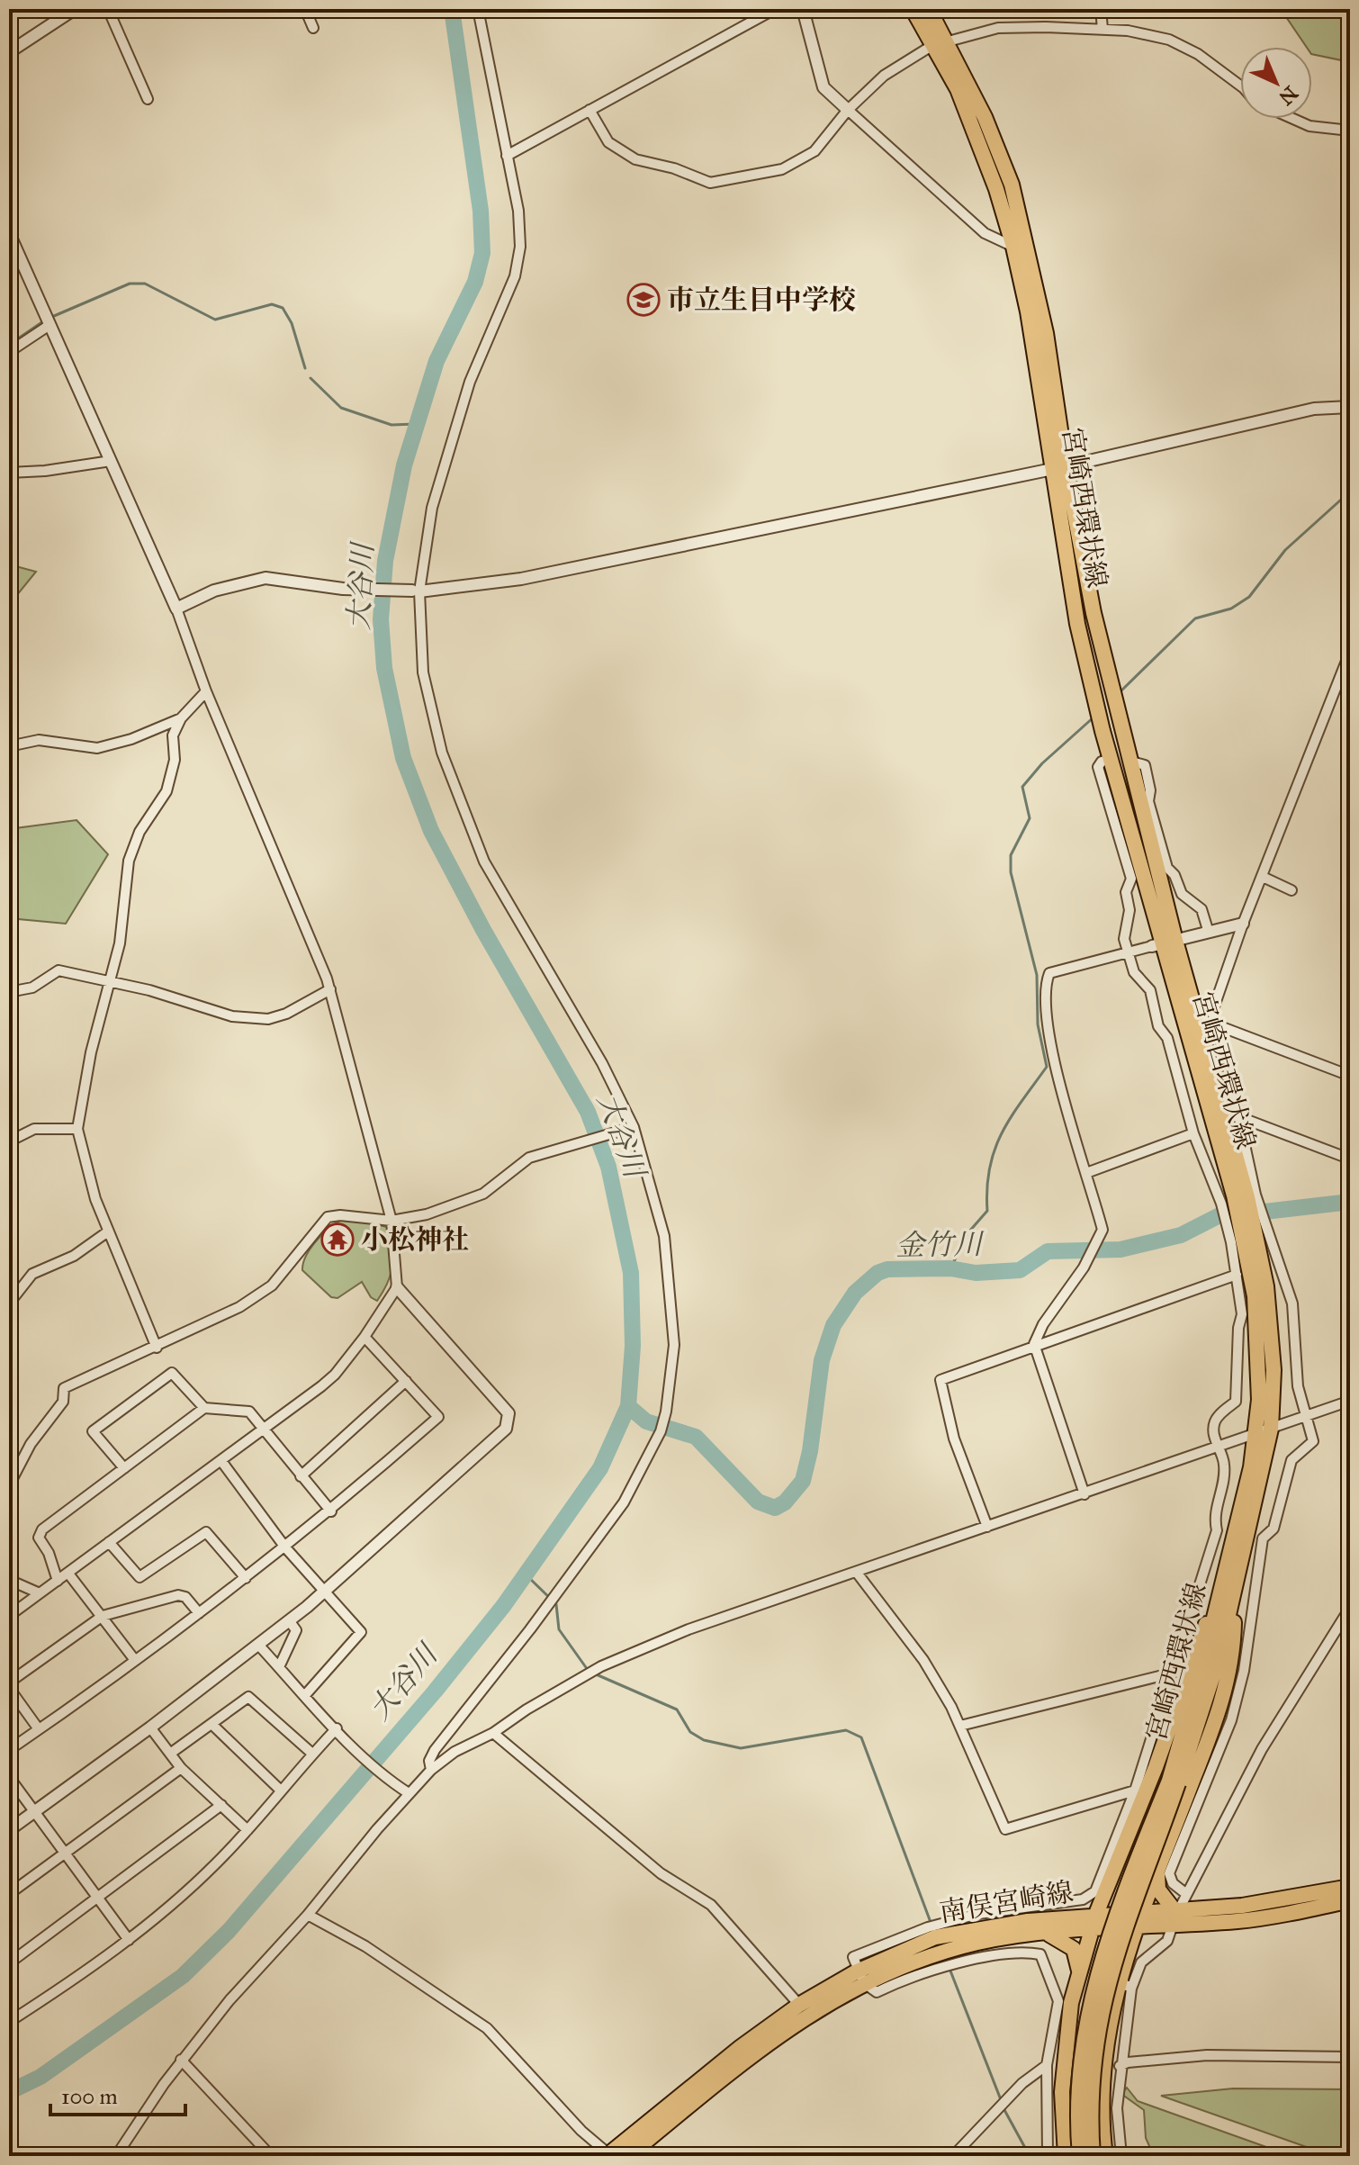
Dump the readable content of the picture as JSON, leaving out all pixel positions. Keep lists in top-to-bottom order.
{
  "streets": {
    "main road": ["宮崎西環状線", "南俣宮崎線"]
  },
  "water": ["大谷川", "金竹川"],
  "places": {
    "school or university": ["市立生目中学校"],
    "temple": ["小松神社"]
  },
  "scale_bar": "100 m",
  "north": "bottom right"
}
